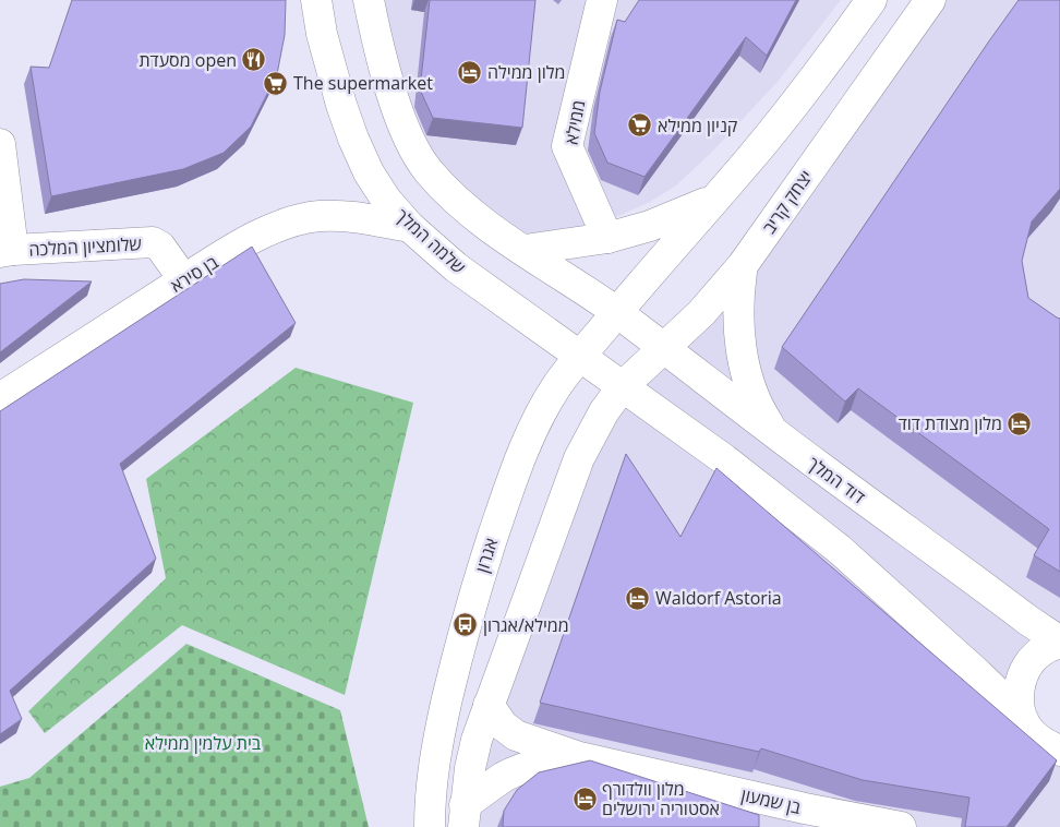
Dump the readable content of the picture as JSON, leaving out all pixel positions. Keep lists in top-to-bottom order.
{
  "streets": {
    "street": [
      "ממילא",
      "יצחק קריב",
      "שלמה המלך",
      "שלומציון המלכה",
      "בן סירא",
      "דוד המלך",
      "אגרון",
      "בן שמעון"
    ]
  },
  "crossings": [
    ["יצחק קריב", "שלמה המלך"],
    ["יצחק קריב", "דוד המלך"],
    ["שלמה המלך", "בן סירא"],
    ["שלמה המלך", "אגרון"],
    ["שלומציון המלכה", "בן סירא"],
    ["דוד המלך", "אגרון"]
  ],
  "parks": ["בית עלמין ממילא"],
  "places": {
    "restaurant": ["מסעדת open"],
    "hotel": [
      "מלון ממילה",
      "מלון מצודת דוד",
      "Waldorf Astoria",
      "מלון וולדורף אסטוריה ירושלים"
    ],
    "supermarket": ["The supermarket", "קניון ממילא"],
    "bus stop": ["ממילא/אגרון"]
  }
}
